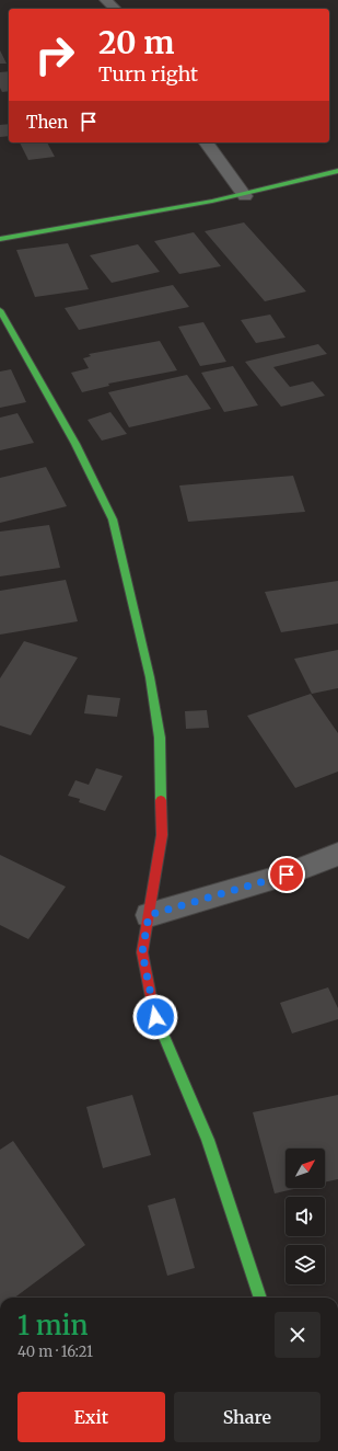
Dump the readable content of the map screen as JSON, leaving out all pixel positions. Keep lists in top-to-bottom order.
{
  "north": "top right",
  "page": {
    "turn": ["20 m", "Turn right"],
    "then": "Then",
    "heading": ["1 min", "40 m · 16:21"],
    "buttons": ["Exit", "Share"]
  }
}
